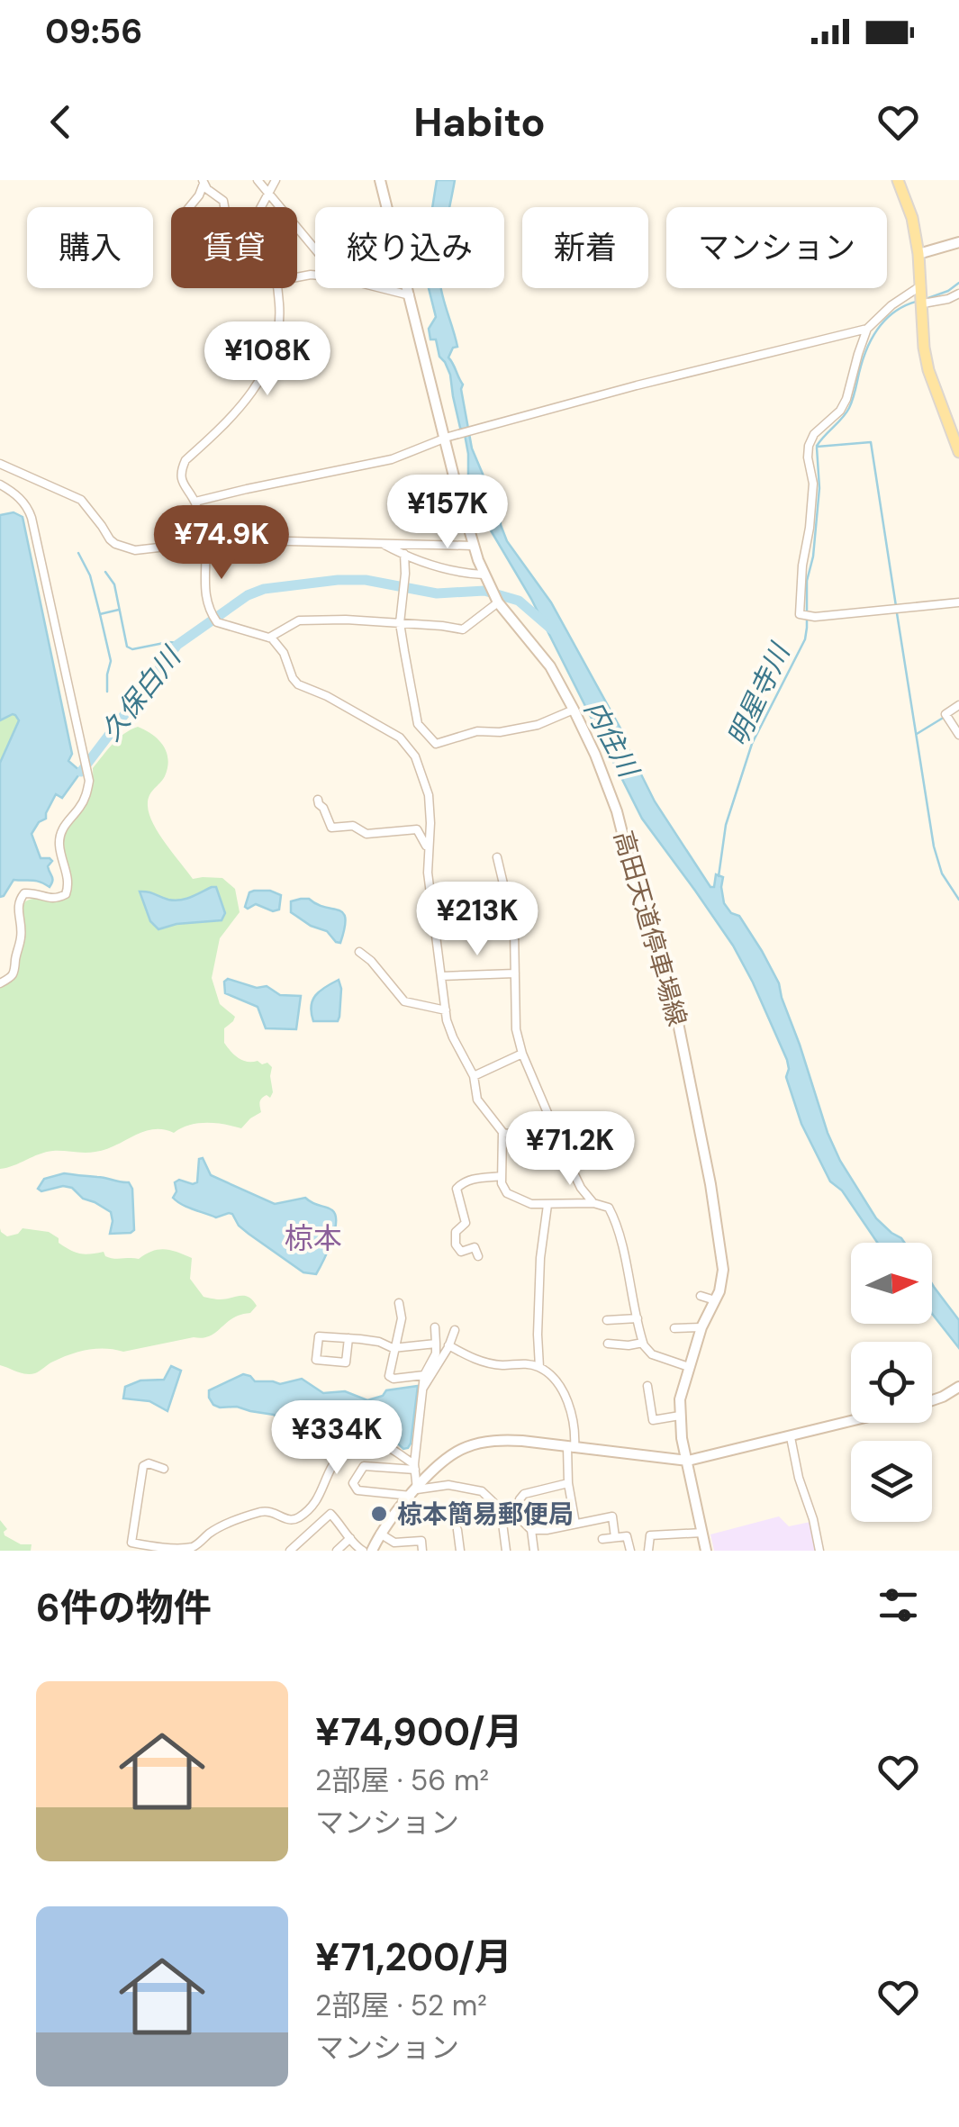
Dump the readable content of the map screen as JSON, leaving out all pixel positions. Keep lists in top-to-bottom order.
{
  "streets": {
    "main road": ["高田天道停車場線"]
  },
  "districts": ["椋本"],
  "water": ["久保白川", "明星寺川", "内住川"],
  "places": ["椋本簡易郵便局"],
  "north": "right",
  "page": {
    "status": "09:56",
    "header": "Habito",
    "chip": [
      "購入",
      "賃貸",
      "絞り込み",
      "新着",
      "マンション"
    ],
    "price": [
      "¥108K",
      "¥157K",
      "¥74.9K",
      "¥213K",
      "¥71.2K",
      "¥334K"
    ],
    "heading": "6件の物件",
    "list": [
      {
        "name": "¥74,900/月",
        "note": "2部屋 · 56 m² · マンション"
      },
      {
        "name": "¥71,200/月",
        "note": "2部屋 · 52 m² · マンション"
      }
    ]
  }
}
